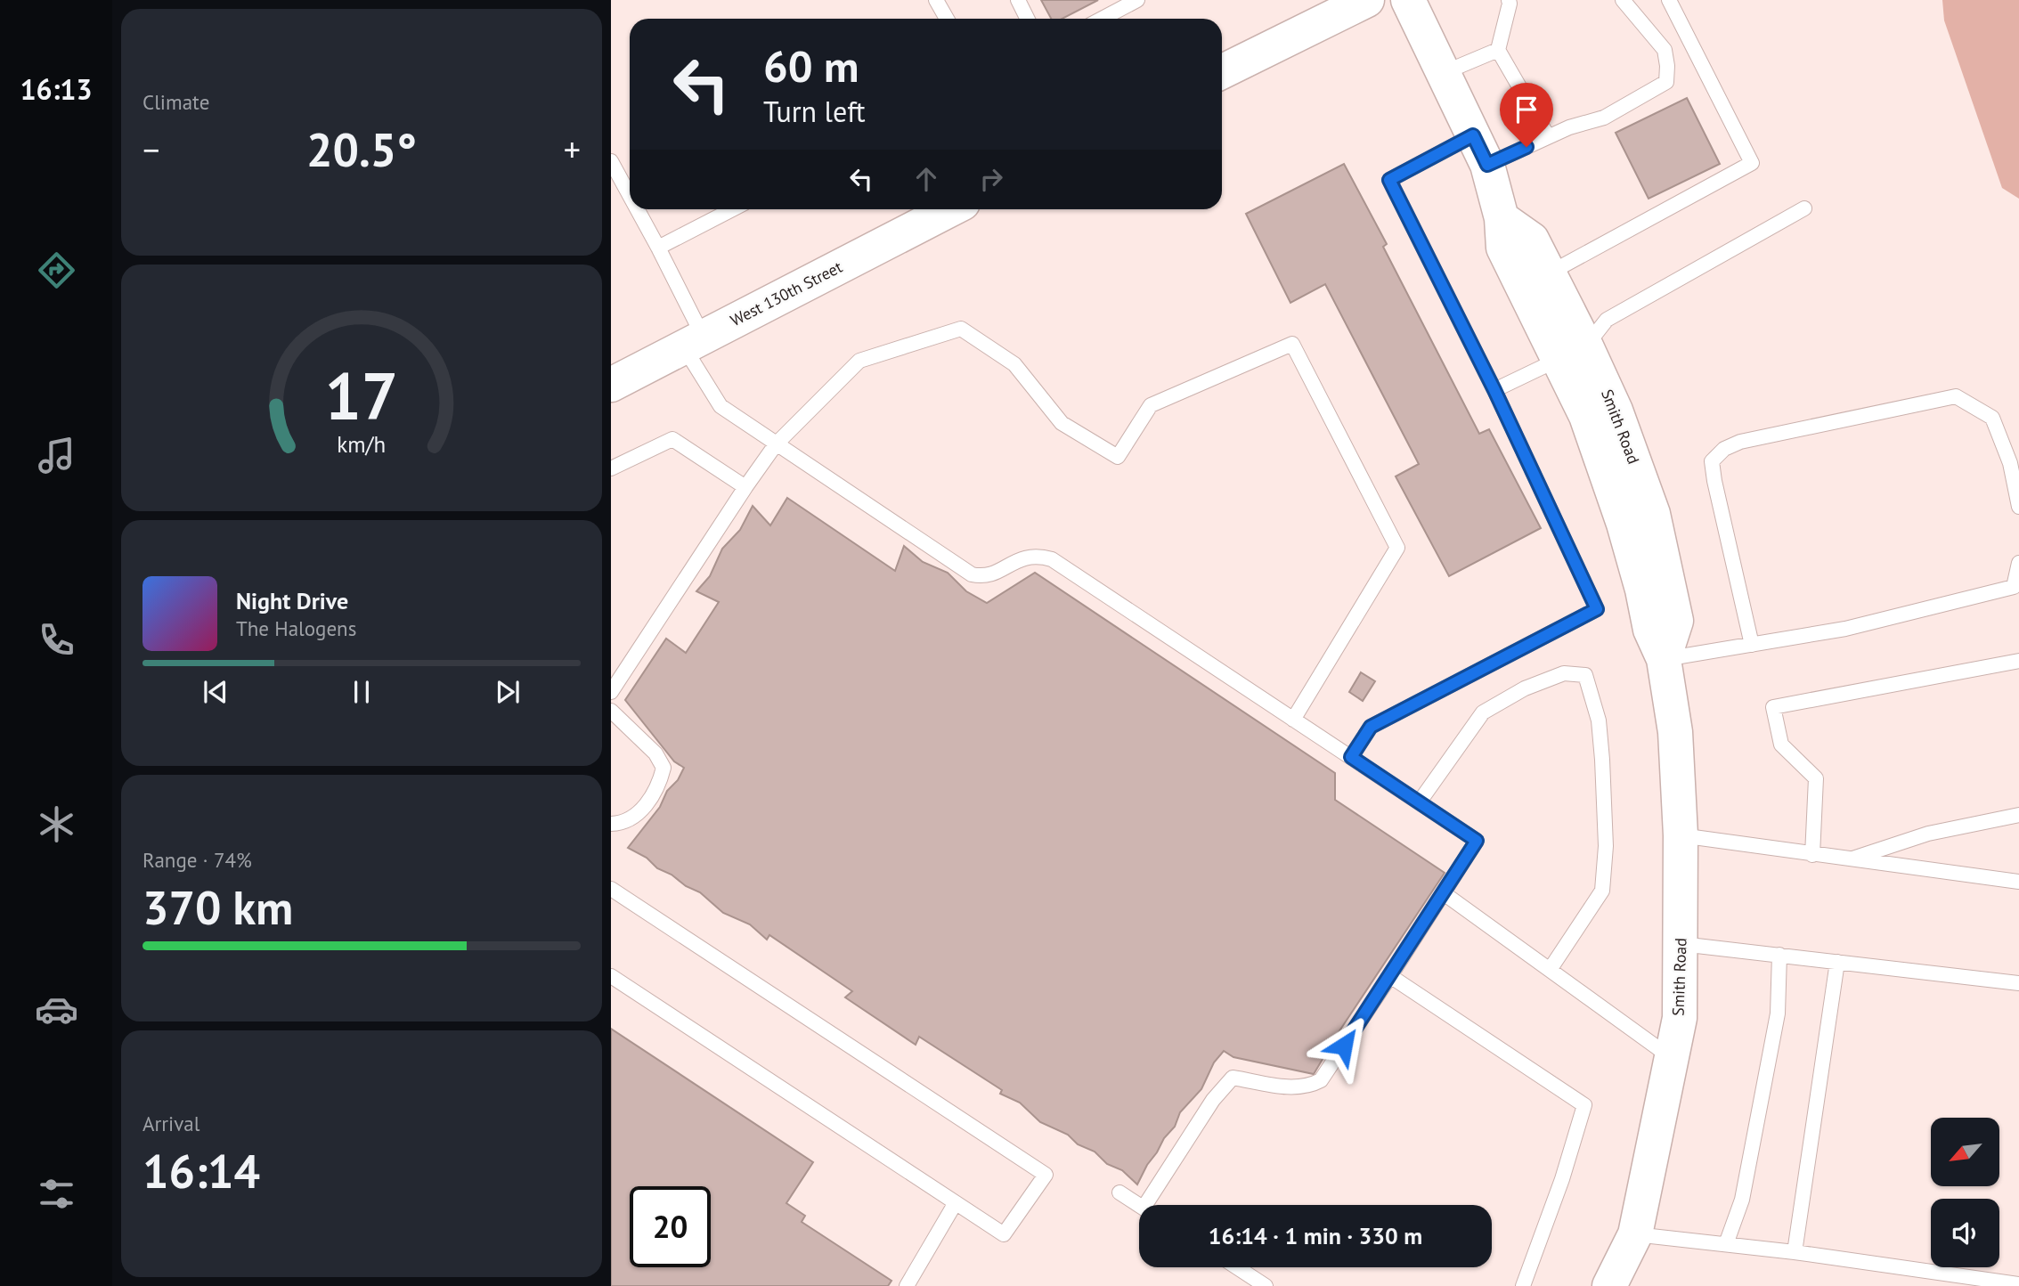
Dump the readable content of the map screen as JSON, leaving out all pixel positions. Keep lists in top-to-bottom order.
{
  "streets": {
    "main road": ["West 130th Street", "Smith Road"]
  },
  "north": "bottom left",
  "page": {
    "tabs": "16:13",
    "tile": [
      "Climate",
      ["Range · 74%", "370 km"],
      ["Arrival", "16:14"]
    ],
    "turn": ["60 m", "Turn left"],
    "heat": ["−", "20.5°", "+"],
    "song": ["Night Drive", "The Halogens"],
    "limit": "20",
    "trip": "16:14 · 1 min · 330 m",
    "gauge": ["17", "km/h"]
  }
}
